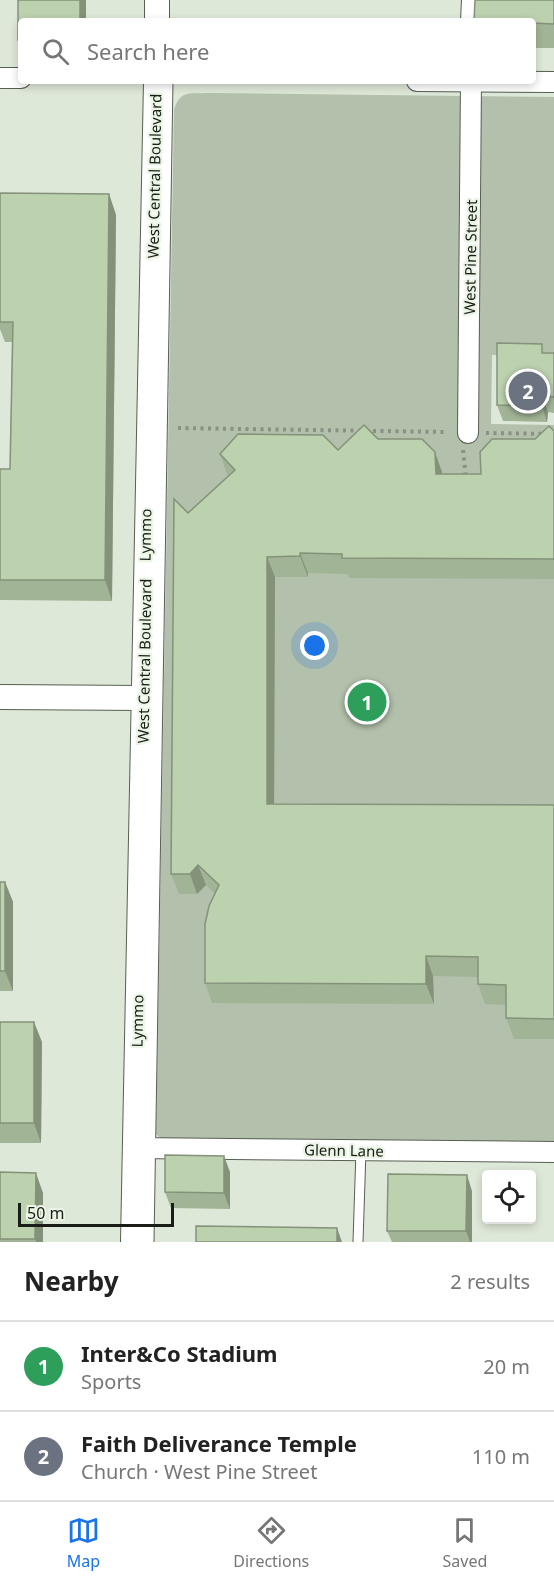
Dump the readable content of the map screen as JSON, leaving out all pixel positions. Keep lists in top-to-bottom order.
{
  "streets": {
    "street": ["West Central Boulevard", "West Pine Street", "Glenn Lane"],
    "lane": ["Lymmo"]
  },
  "crossings": [
    ["West Central Boulevard", "Lymmo"],
    ["West Central Boulevard", "Glenn Lane"],
    ["Lymmo", "Glenn Lane"]
  ],
  "scale_bar": "50 m",
  "page": {
    "search": "Search here",
    "pins": ["2", "1"],
    "scale": "50 m",
    "heading": ["Nearby", "2 results"],
    "list": [
      {
        "mark": "1",
        "name": "Inter&Co Stadium",
        "note": "Sports",
        "value": "20 m"
      },
      {
        "mark": "2",
        "name": "Faith Deliverance Temple",
        "note": "Church · West Pine Street",
        "value": "110 m"
      }
    ],
    "nav": ["Map", "Directions", "Saved"]
  }
}
